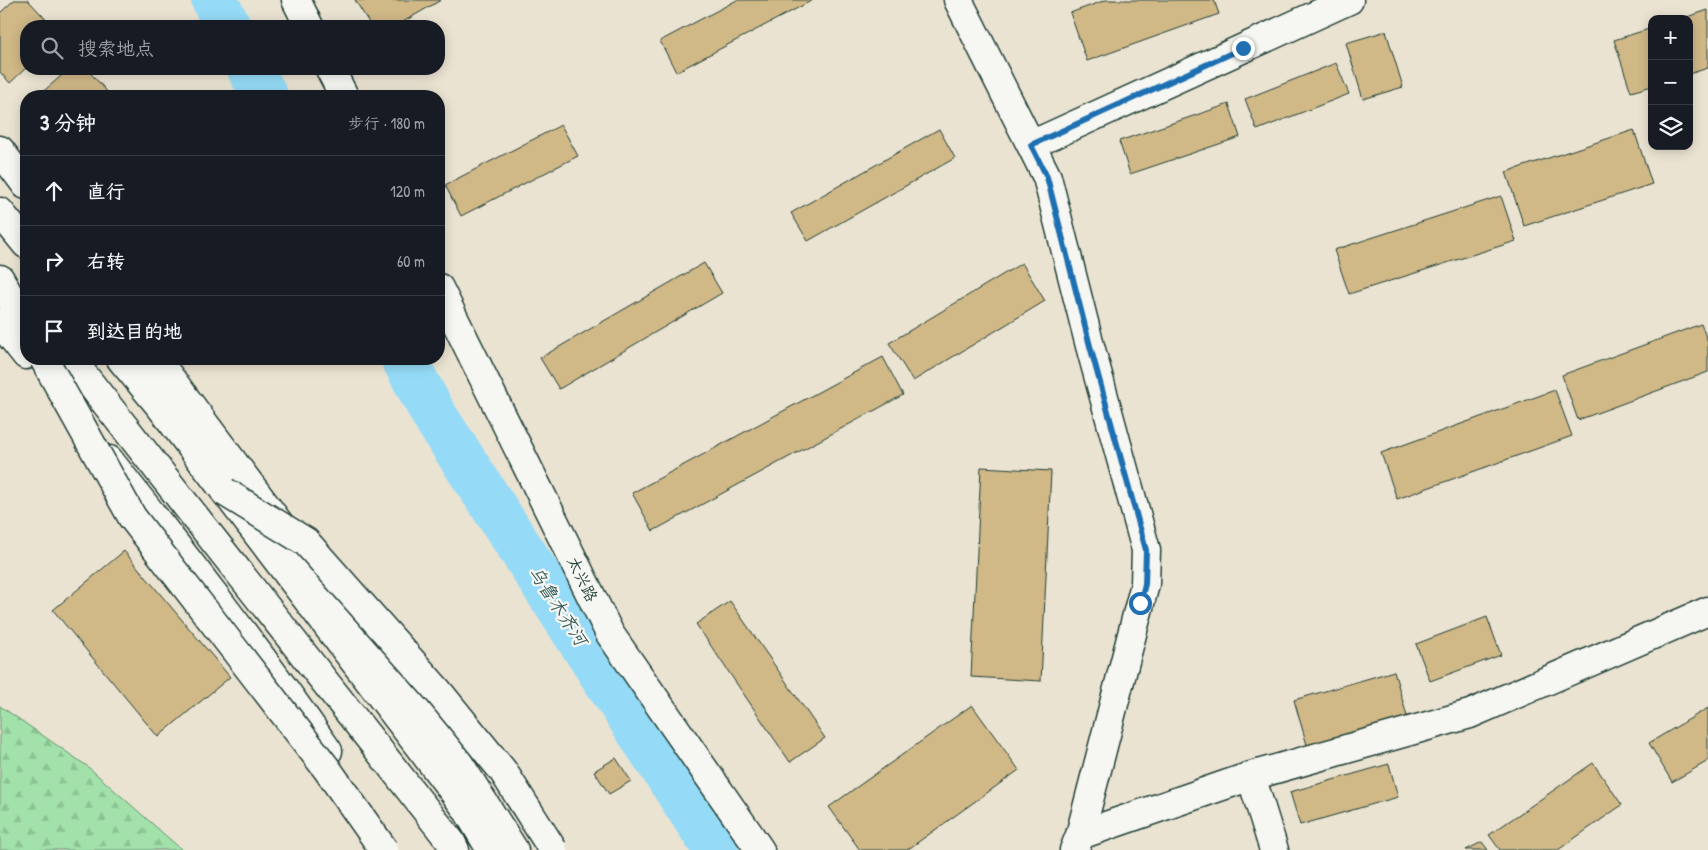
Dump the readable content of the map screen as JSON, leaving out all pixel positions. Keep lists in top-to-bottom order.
{
  "streets": {
    "main road": ["太兴路"]
  },
  "water": ["乌鲁木齐河"],
  "page": {
    "map_buttons": ["+", "−"],
    "search": "搜索地点",
    "heading": ["3 分钟", "步行 · 180 m"],
    "list": [
      ["直行", "120 m"],
      ["右转", "60 m"],
      "到达目的地"
    ]
  }
}
